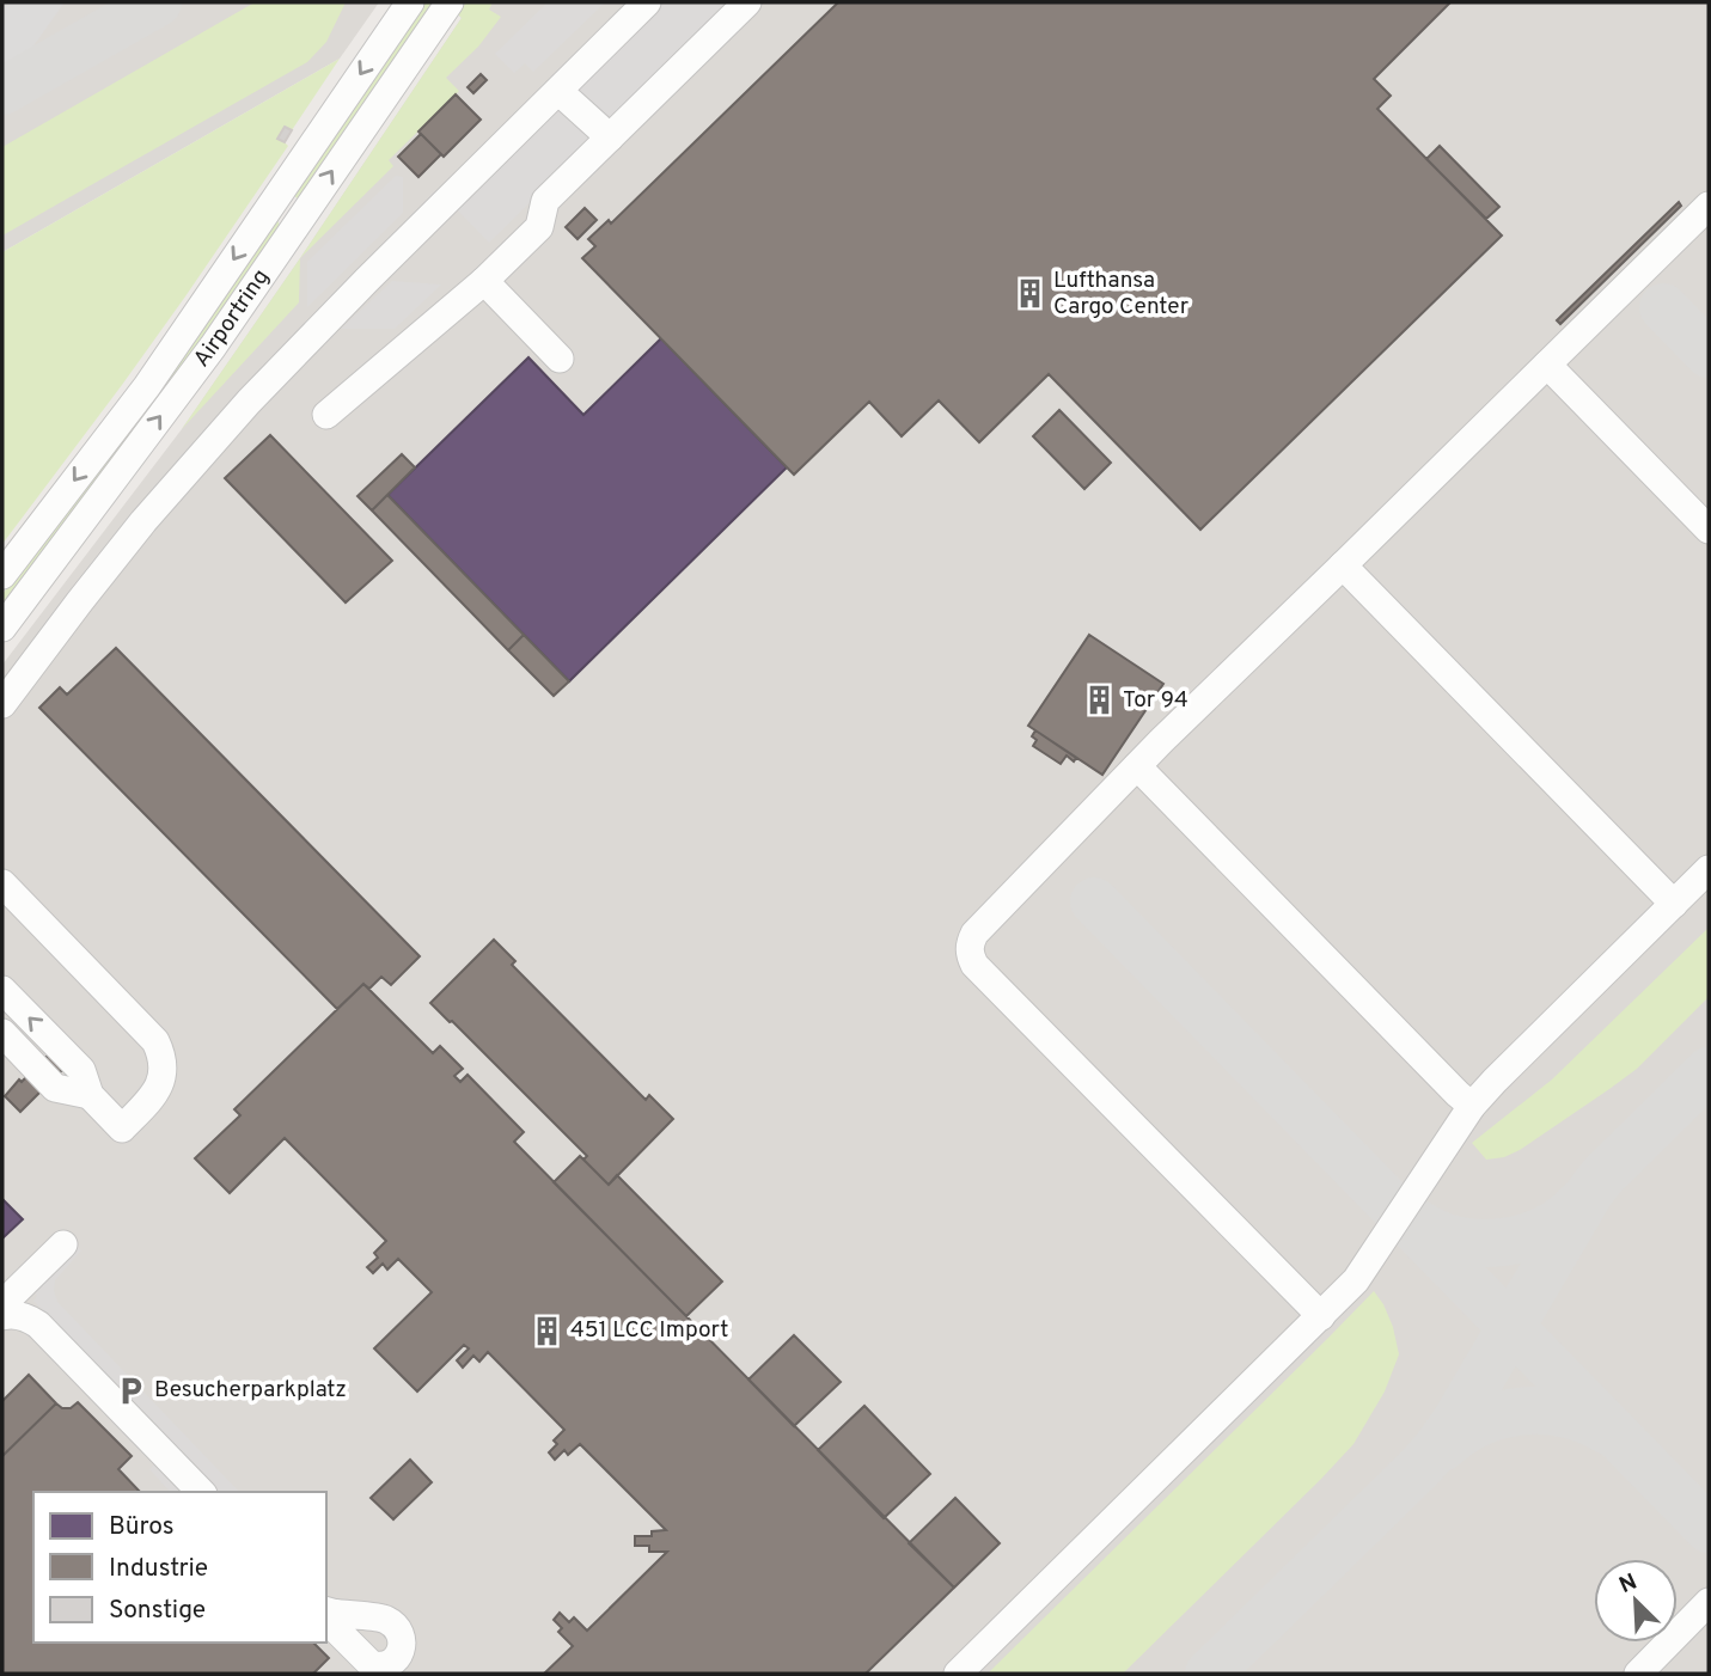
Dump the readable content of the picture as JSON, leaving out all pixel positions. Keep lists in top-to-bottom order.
{
  "streets": {
    "street": ["Airportring"]
  },
  "places": {
    "building": ["Lufthansa Cargo Center", "Tor 94", "451 LCC Import"],
    "parking": ["Besucherparkplatz"]
  },
  "legend": ["Büros", "Industrie", "Sonstige"],
  "north": "top left"
}
